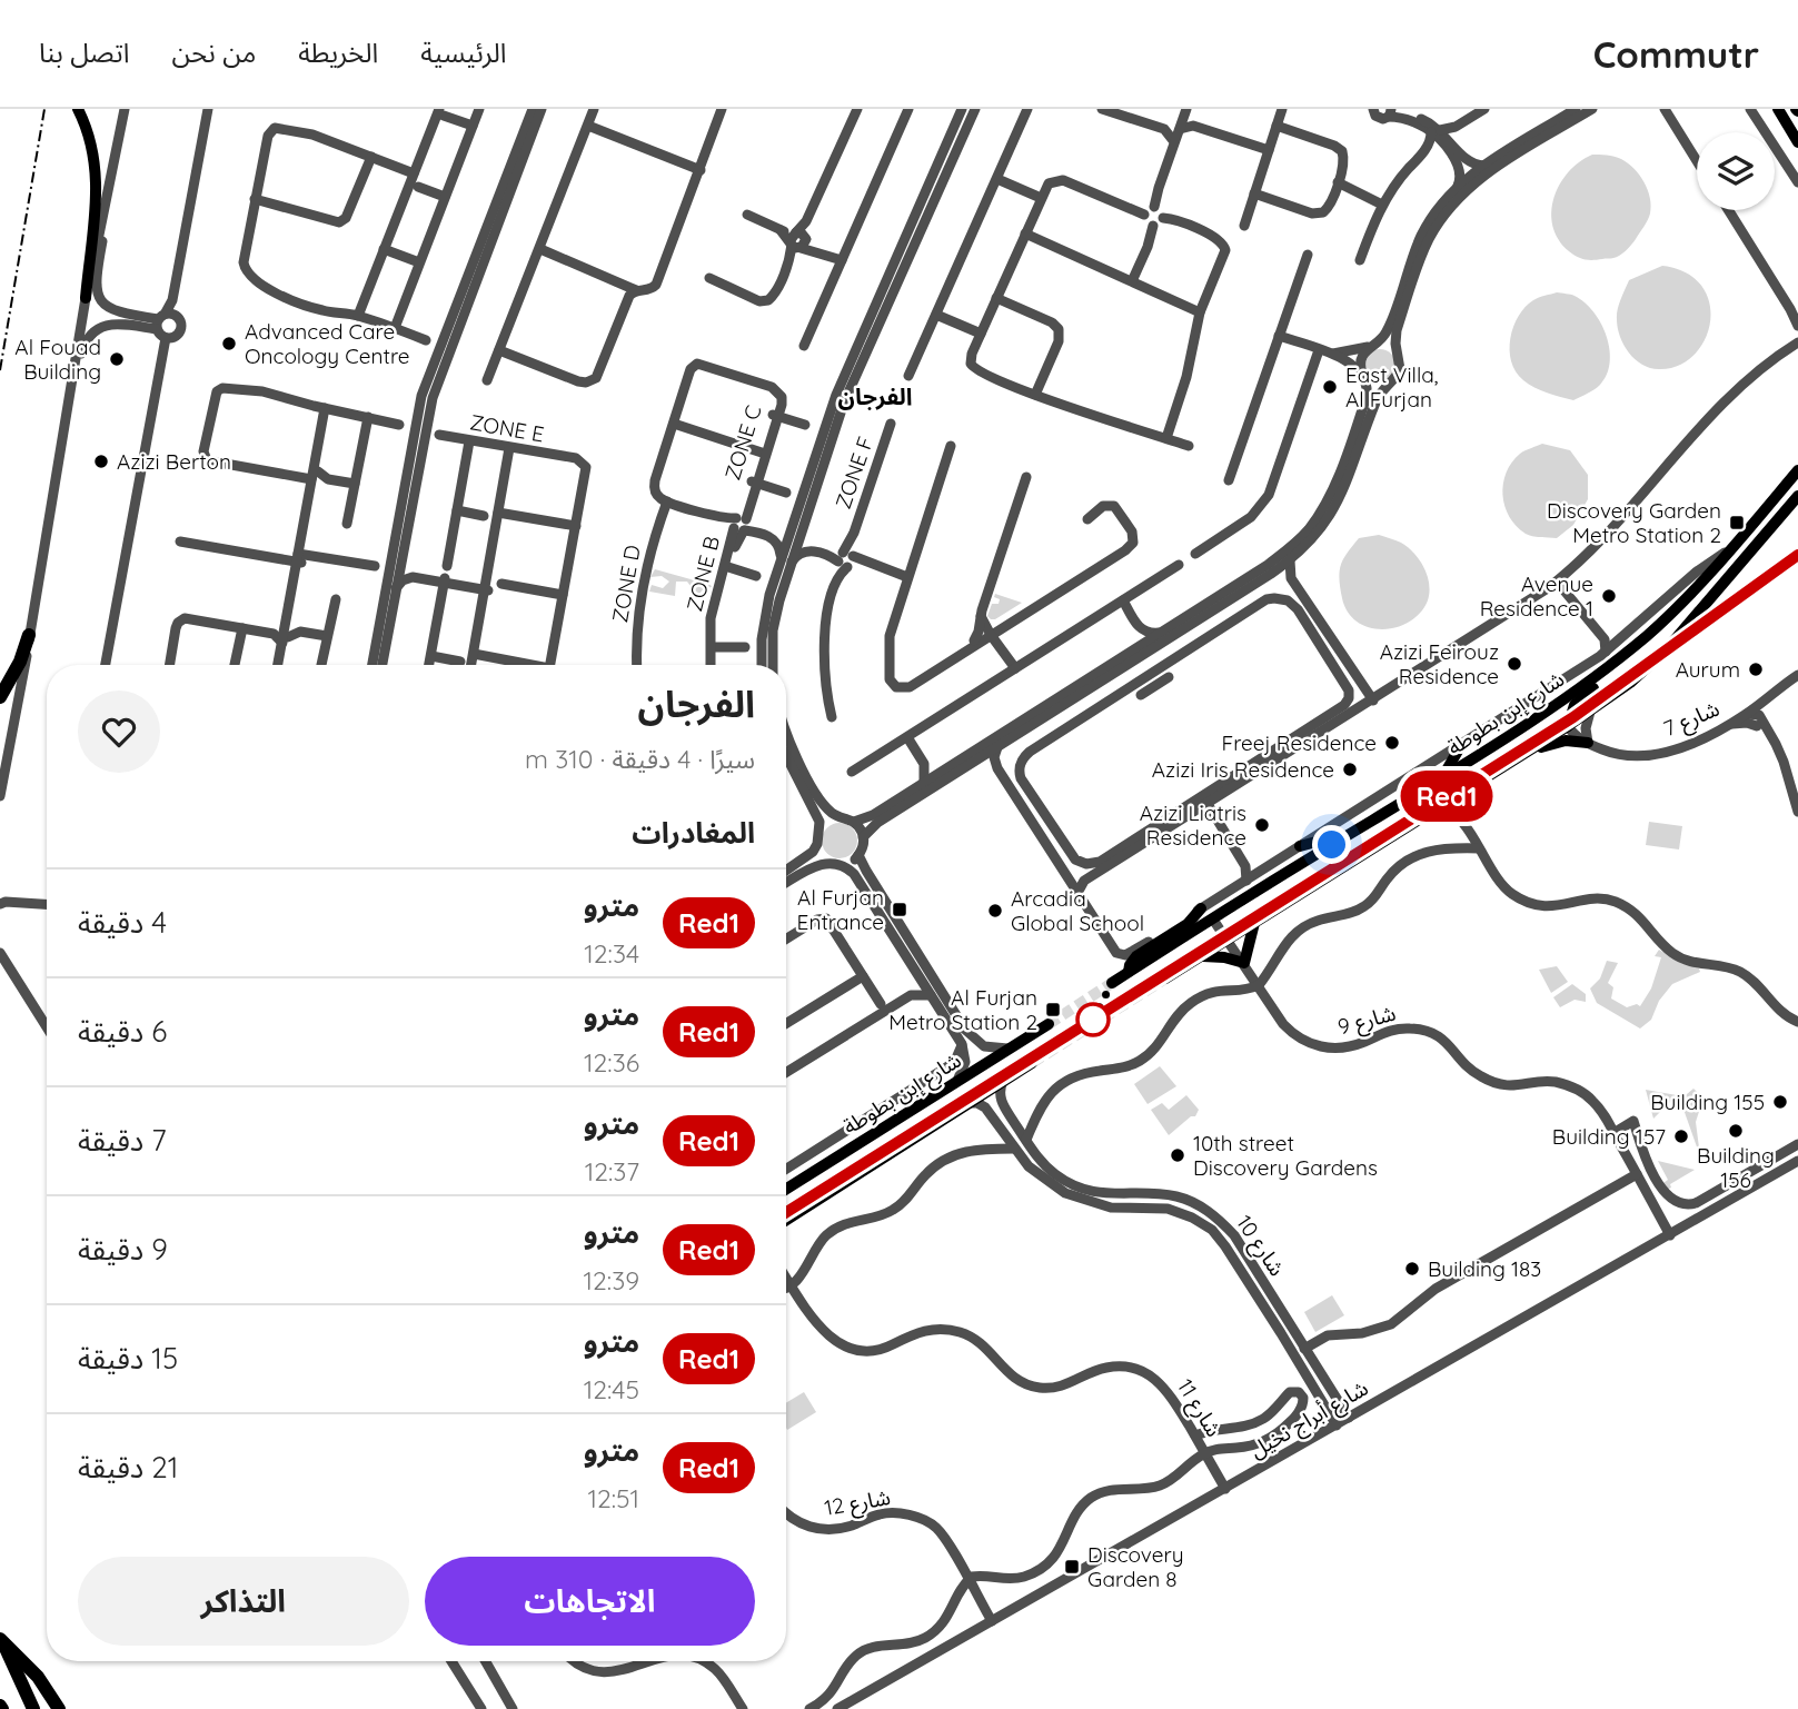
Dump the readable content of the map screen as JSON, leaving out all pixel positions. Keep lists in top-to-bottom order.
{
  "streets": {
    "main road": ["شارع إبن بطوطة"],
    "street": [
      "ZONE E",
      "ZONE C",
      "ZONE F",
      "ZONE B",
      "ZONE D",
      "شارع 7",
      "شارع 9",
      "شارع 10",
      "شارع 11",
      "شارع أبراج نخيل",
      "شارع 12"
    ]
  },
  "crossings": [
    ["ZONE C", "ZONE B"],
    ["شارع إبن بطوطة", "شارع 7"],
    ["شارع إبن بطوطة", "شارع 9"],
    ["شارع إبن بطوطة", "شارع 10"],
    ["شارع 9", "شارع أبراج نخيل"],
    ["شارع 10", "شارع أبراج نخيل"],
    ["شارع 11", "شارع أبراج نخيل"],
    ["شارع أبراج نخيل", "شارع 12"]
  ],
  "districts": ["الفرجان"],
  "places": {
    "other": [
      "Advanced Care Oncology Centre",
      "Al Fouad Building",
      "East Villa, Al Furjan",
      "Azizi Berton",
      "Avenue Residence 1",
      "Azizi Feirouz Residence",
      "Aurum",
      "Freej Residence",
      "Azizi Iris Residence",
      "Azizi Liatris Residence",
      "Arcadia Global School",
      "Building 155",
      "Building 156",
      "Building 157",
      "10th street Discovery Gardens",
      "Building 183"
    ],
    "transit": [
      "Discovery Garden Metro Station 2",
      "Al Furjan Entrance",
      "Al Furjan Metro Station 2",
      "Discovery Garden 8"
    ]
  },
  "lines": ["metro line Red1"],
  "page": {
    "header": "Commutr",
    "nav": [
      "الرئيسية",
      "الخريطة",
      "من نحن",
      "اتصل بنا"
    ],
    "on_map": "Red1",
    "heading": [
      ["الفرجان", "سيرًا · 4 دقيقة · 310 m"],
      "المغادرات"
    ],
    "list": [
      {
        "mark": "Red1",
        "name": "مترو",
        "note": "12:34",
        "value": "4 دقيقة"
      },
      {
        "mark": "Red1",
        "name": "مترو",
        "note": "12:36",
        "value": "6 دقيقة"
      },
      {
        "mark": "Red1",
        "name": "مترو",
        "note": "12:37",
        "value": "7 دقيقة"
      },
      {
        "mark": "Red1",
        "name": "مترو",
        "note": "12:39",
        "value": "9 دقيقة"
      },
      {
        "mark": "Red1",
        "name": "مترو",
        "note": "12:45",
        "value": "15 دقيقة"
      },
      {
        "mark": "Red1",
        "name": "مترو",
        "note": "12:51",
        "value": "21 دقيقة"
      }
    ],
    "buttons": ["الاتجاهات", "التذاكر"]
  }
}
